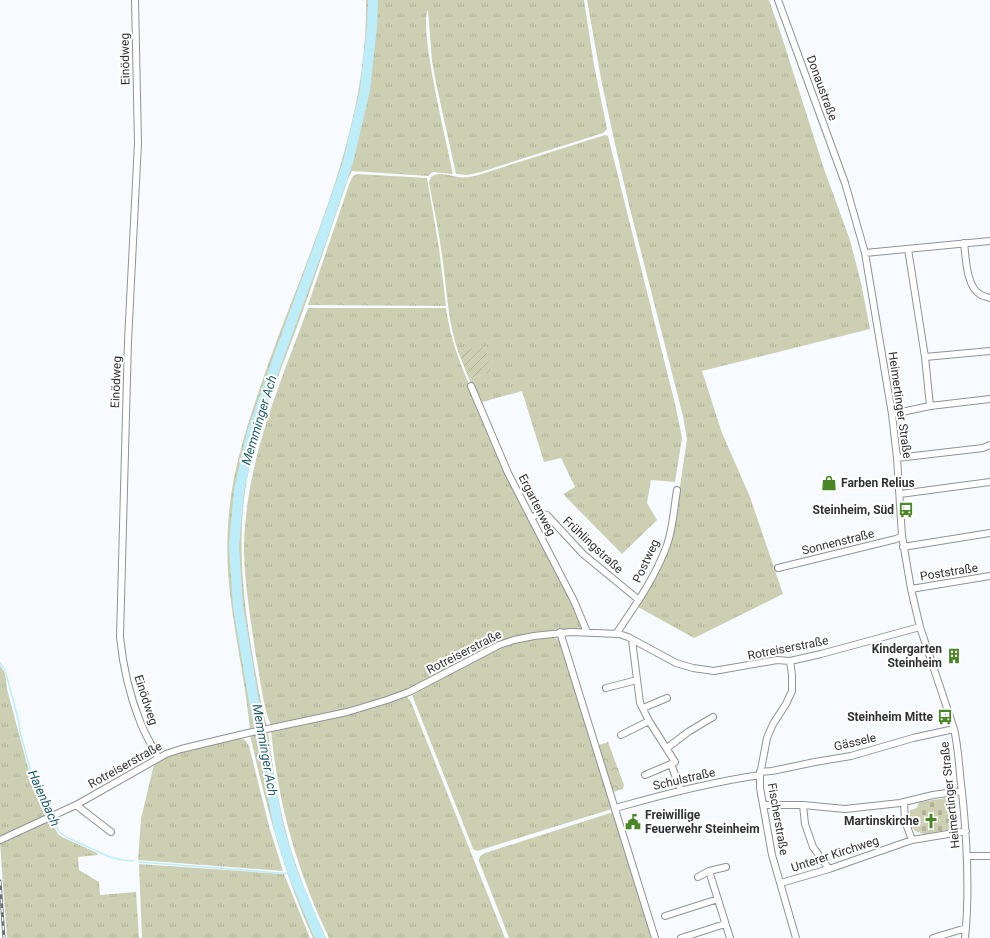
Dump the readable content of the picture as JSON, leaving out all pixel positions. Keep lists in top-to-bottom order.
{
  "streets": {
    "street": [
      "Einödweg",
      "Donaustraße",
      "Heimertinger Straße",
      "Ergartenweg",
      "Sonnenstraße",
      "Frühlingstraße",
      "Postweg",
      "Poststraße",
      "Rotreiserstraße",
      "Gässele",
      "Schulstraße",
      "Fischerstraße",
      "Unterer Kirchweg"
    ]
  },
  "crossings": [
    ["Einödweg", "Rotreiserstraße"],
    ["Donaustraße", "Heimertinger Straße"],
    ["Heimertinger Straße", "Sonnenstraße"],
    ["Heimertinger Straße", "Poststraße"],
    ["Heimertinger Straße", "Rotreiserstraße"],
    ["Heimertinger Straße", "Gässele"],
    ["Heimertinger Straße", "Unterer Kirchweg"],
    ["Ergartenweg", "Frühlingstraße"],
    ["Ergartenweg", "Rotreiserstraße"],
    ["Frühlingstraße", "Postweg"],
    ["Postweg", "Rotreiserstraße"],
    ["Rotreiserstraße", "Fischerstraße"],
    ["Gässele", "Schulstraße"],
    ["Gässele", "Fischerstraße"],
    ["Schulstraße", "Fischerstraße"],
    ["Fischerstraße", "Unterer Kirchweg"]
  ],
  "water": ["Memminger Ach", "Haienbach"],
  "places": {
    "shop": ["Farben Relius"],
    "bus stop": ["Steinheim, Süd", "Steinheim Mitte"],
    "building": ["Kindergarten Steinheim"],
    "church": ["Martinskirche"],
    "public building": ["Freiwillige Feuerwehr Steinheim"]
  }
}
